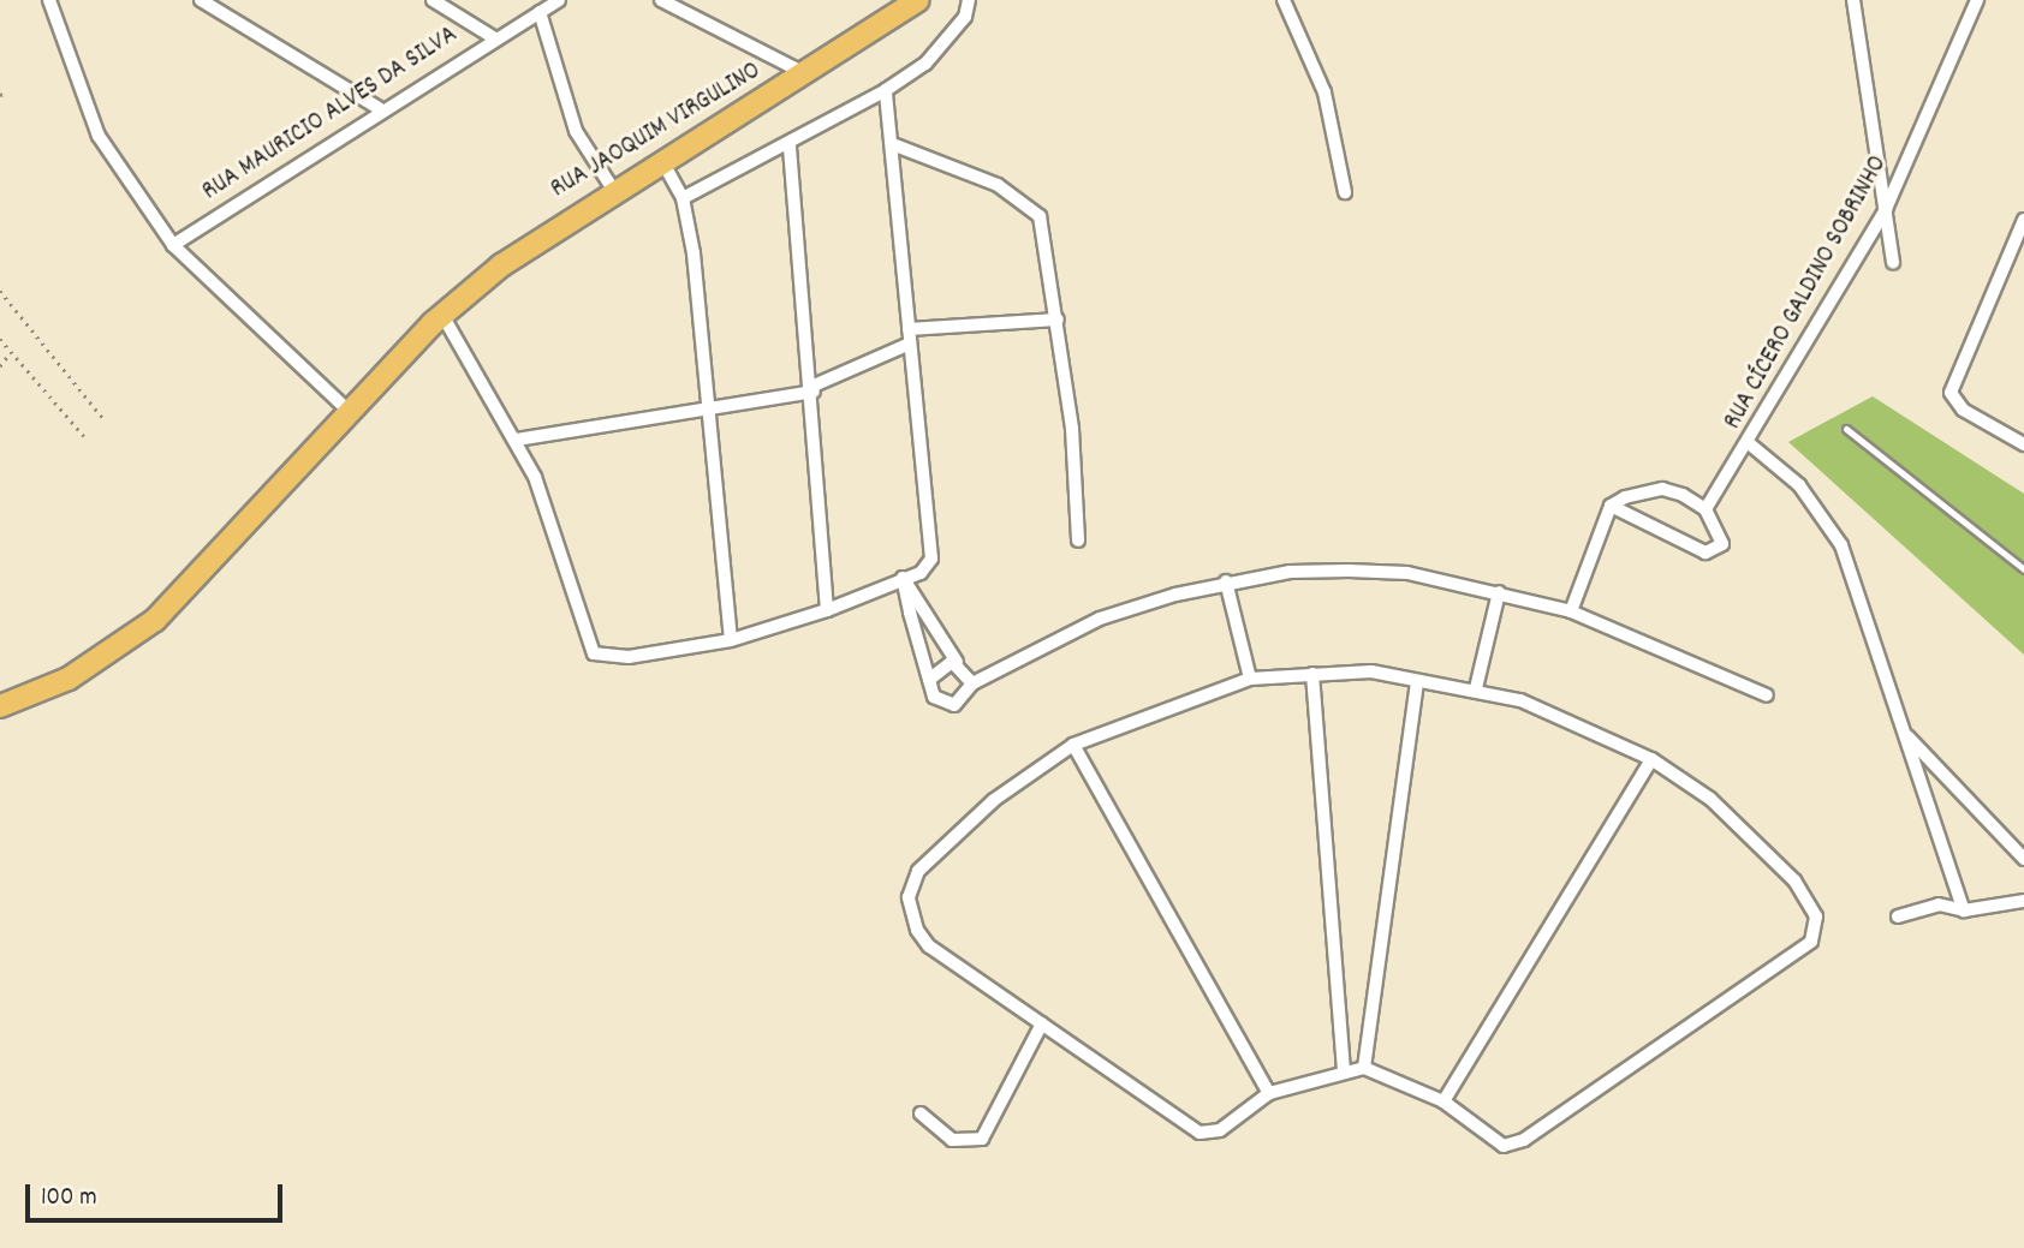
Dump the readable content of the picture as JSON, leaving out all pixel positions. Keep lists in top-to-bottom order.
{
  "streets": {
    "main road": ["RUA JAOQUIM VIRGULINO"],
    "street": ["RUA MAURICIO ALVES DA SILVA", "RUA CÍCERO GALDINO SOBRINHO"]
  },
  "scale_bar": "100 m"
}
